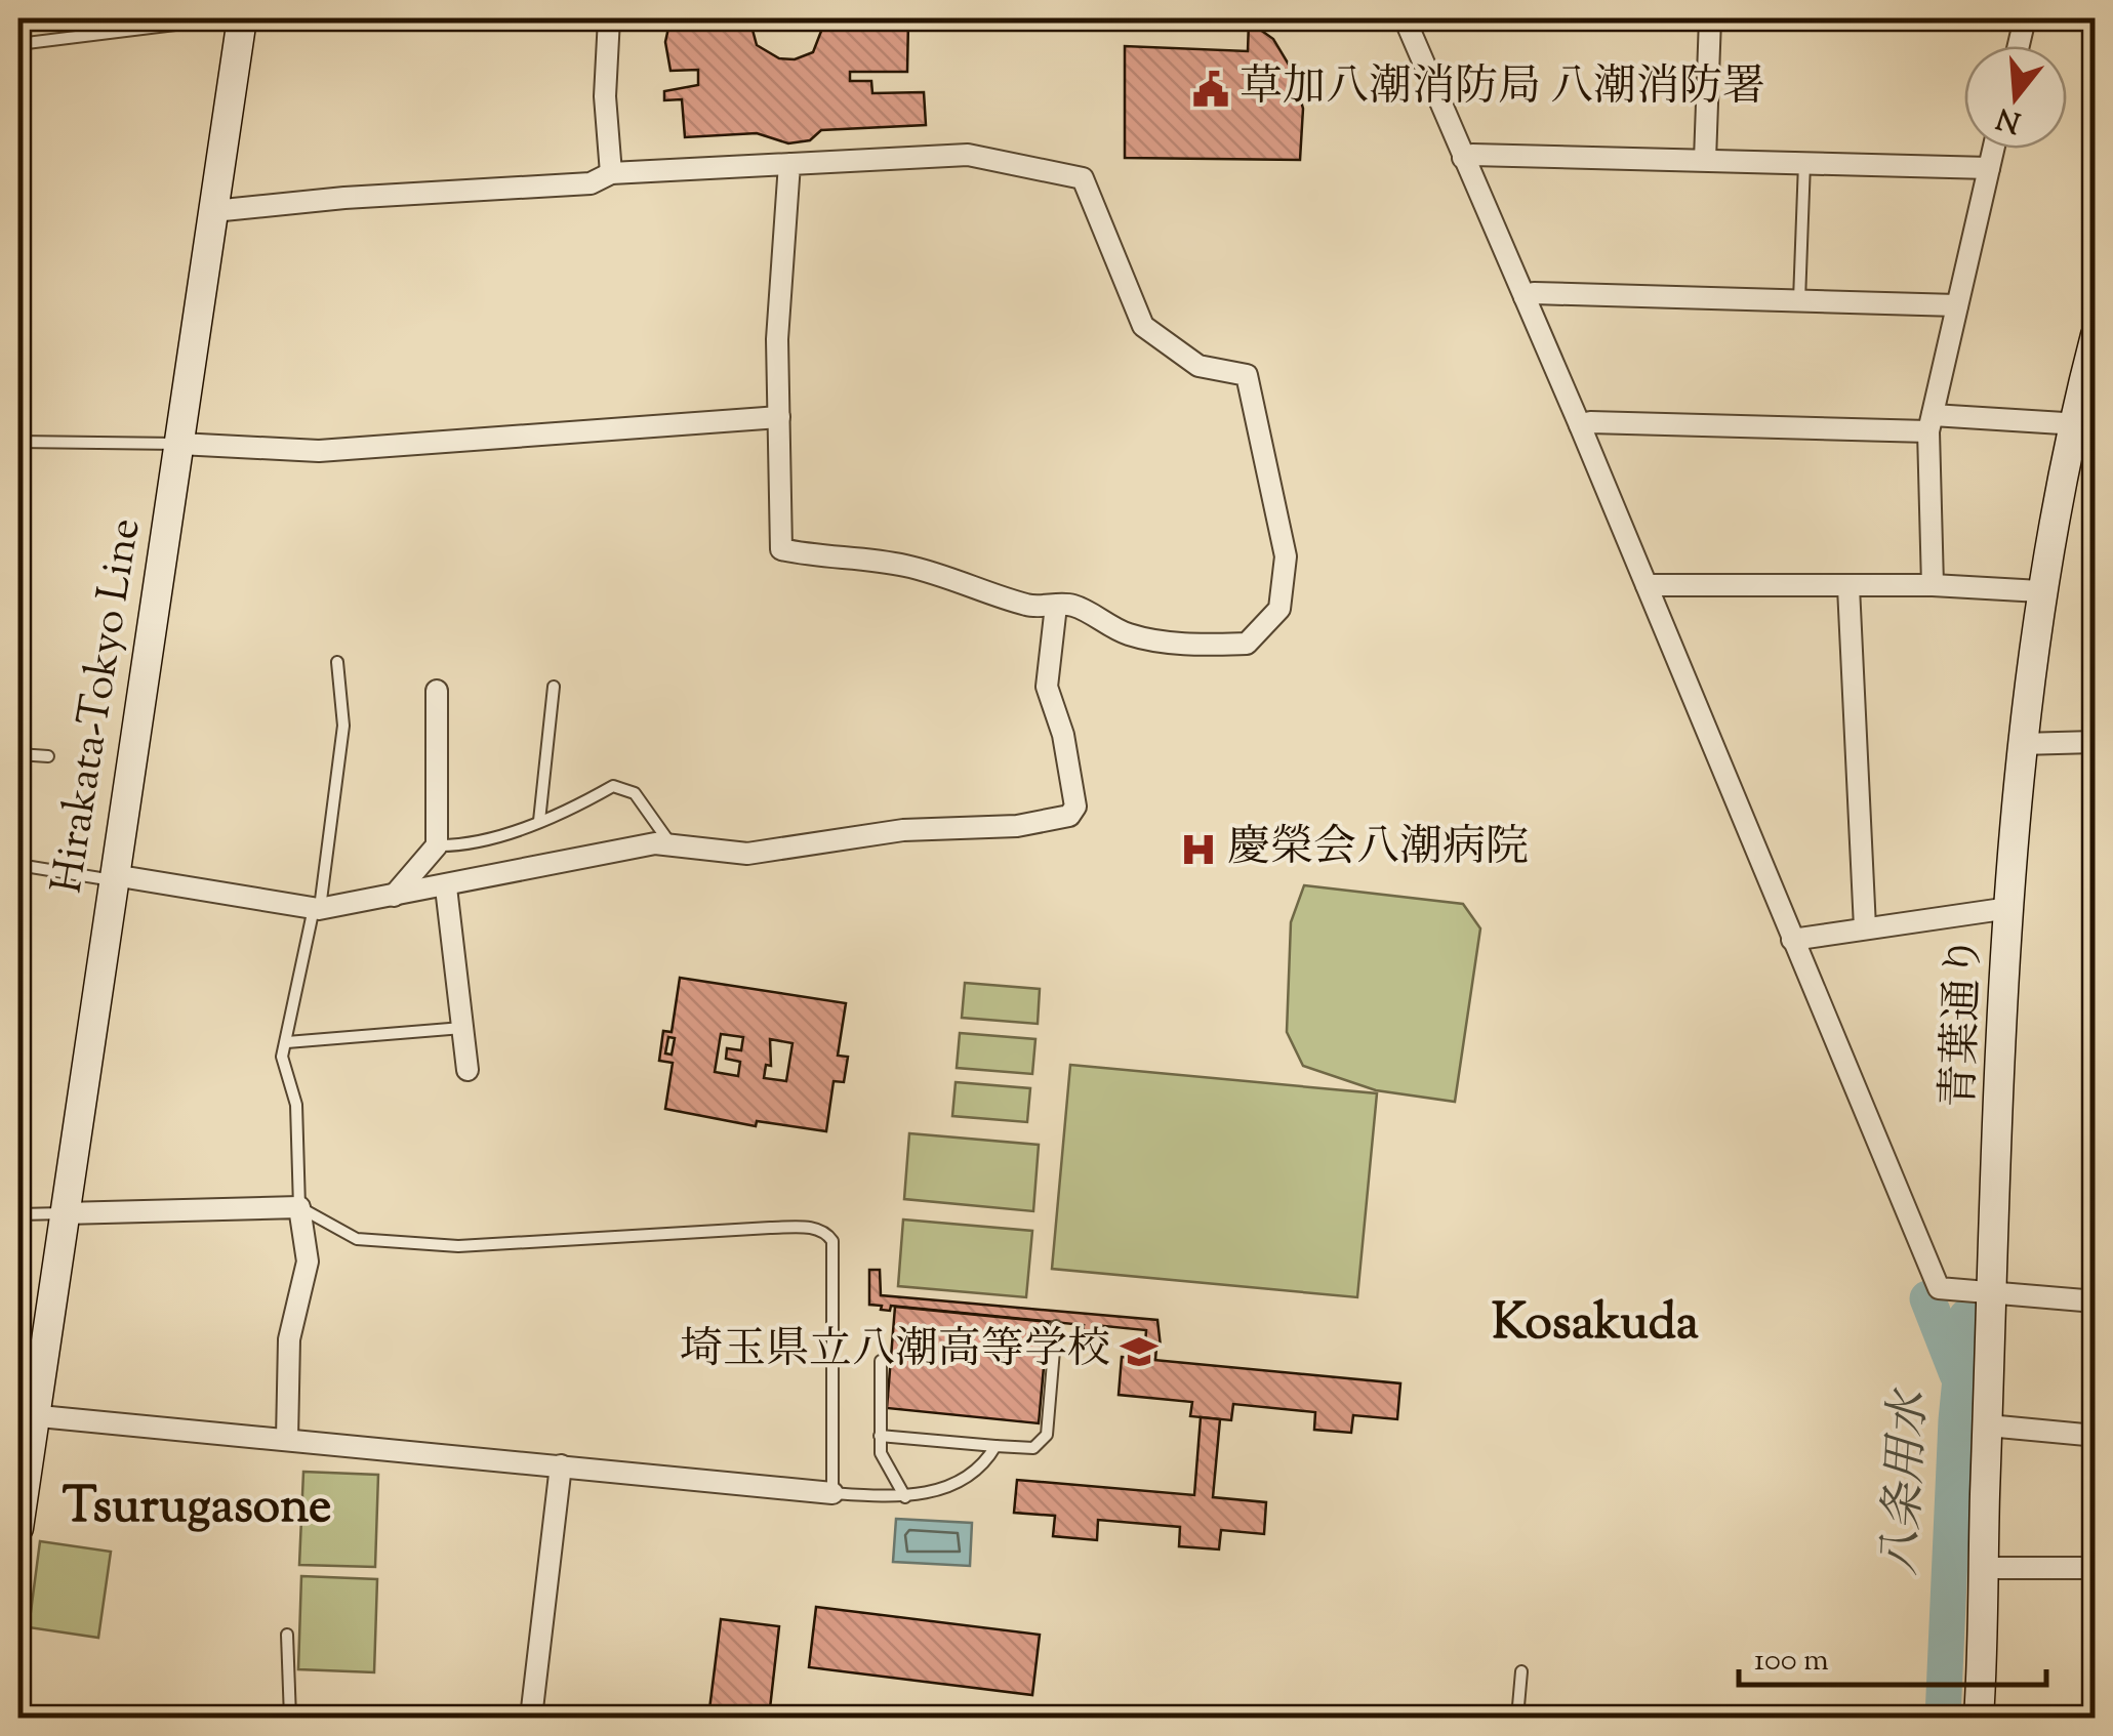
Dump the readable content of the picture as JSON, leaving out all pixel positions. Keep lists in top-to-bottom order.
{
  "streets": {
    "main road": ["Hirakata-Tokyo Line", "青葉通り"]
  },
  "districts": ["Kosakuda", "Tsurugasone"],
  "water": ["八条用水"],
  "places": {
    "public building": ["草加八潮消防局 八潮消防署"],
    "hospital": ["慶榮会八潮病院"],
    "school or university": ["埼玉県立八潮高等学校"]
  },
  "scale_bar": "100 m",
  "north": "bottom"
}
